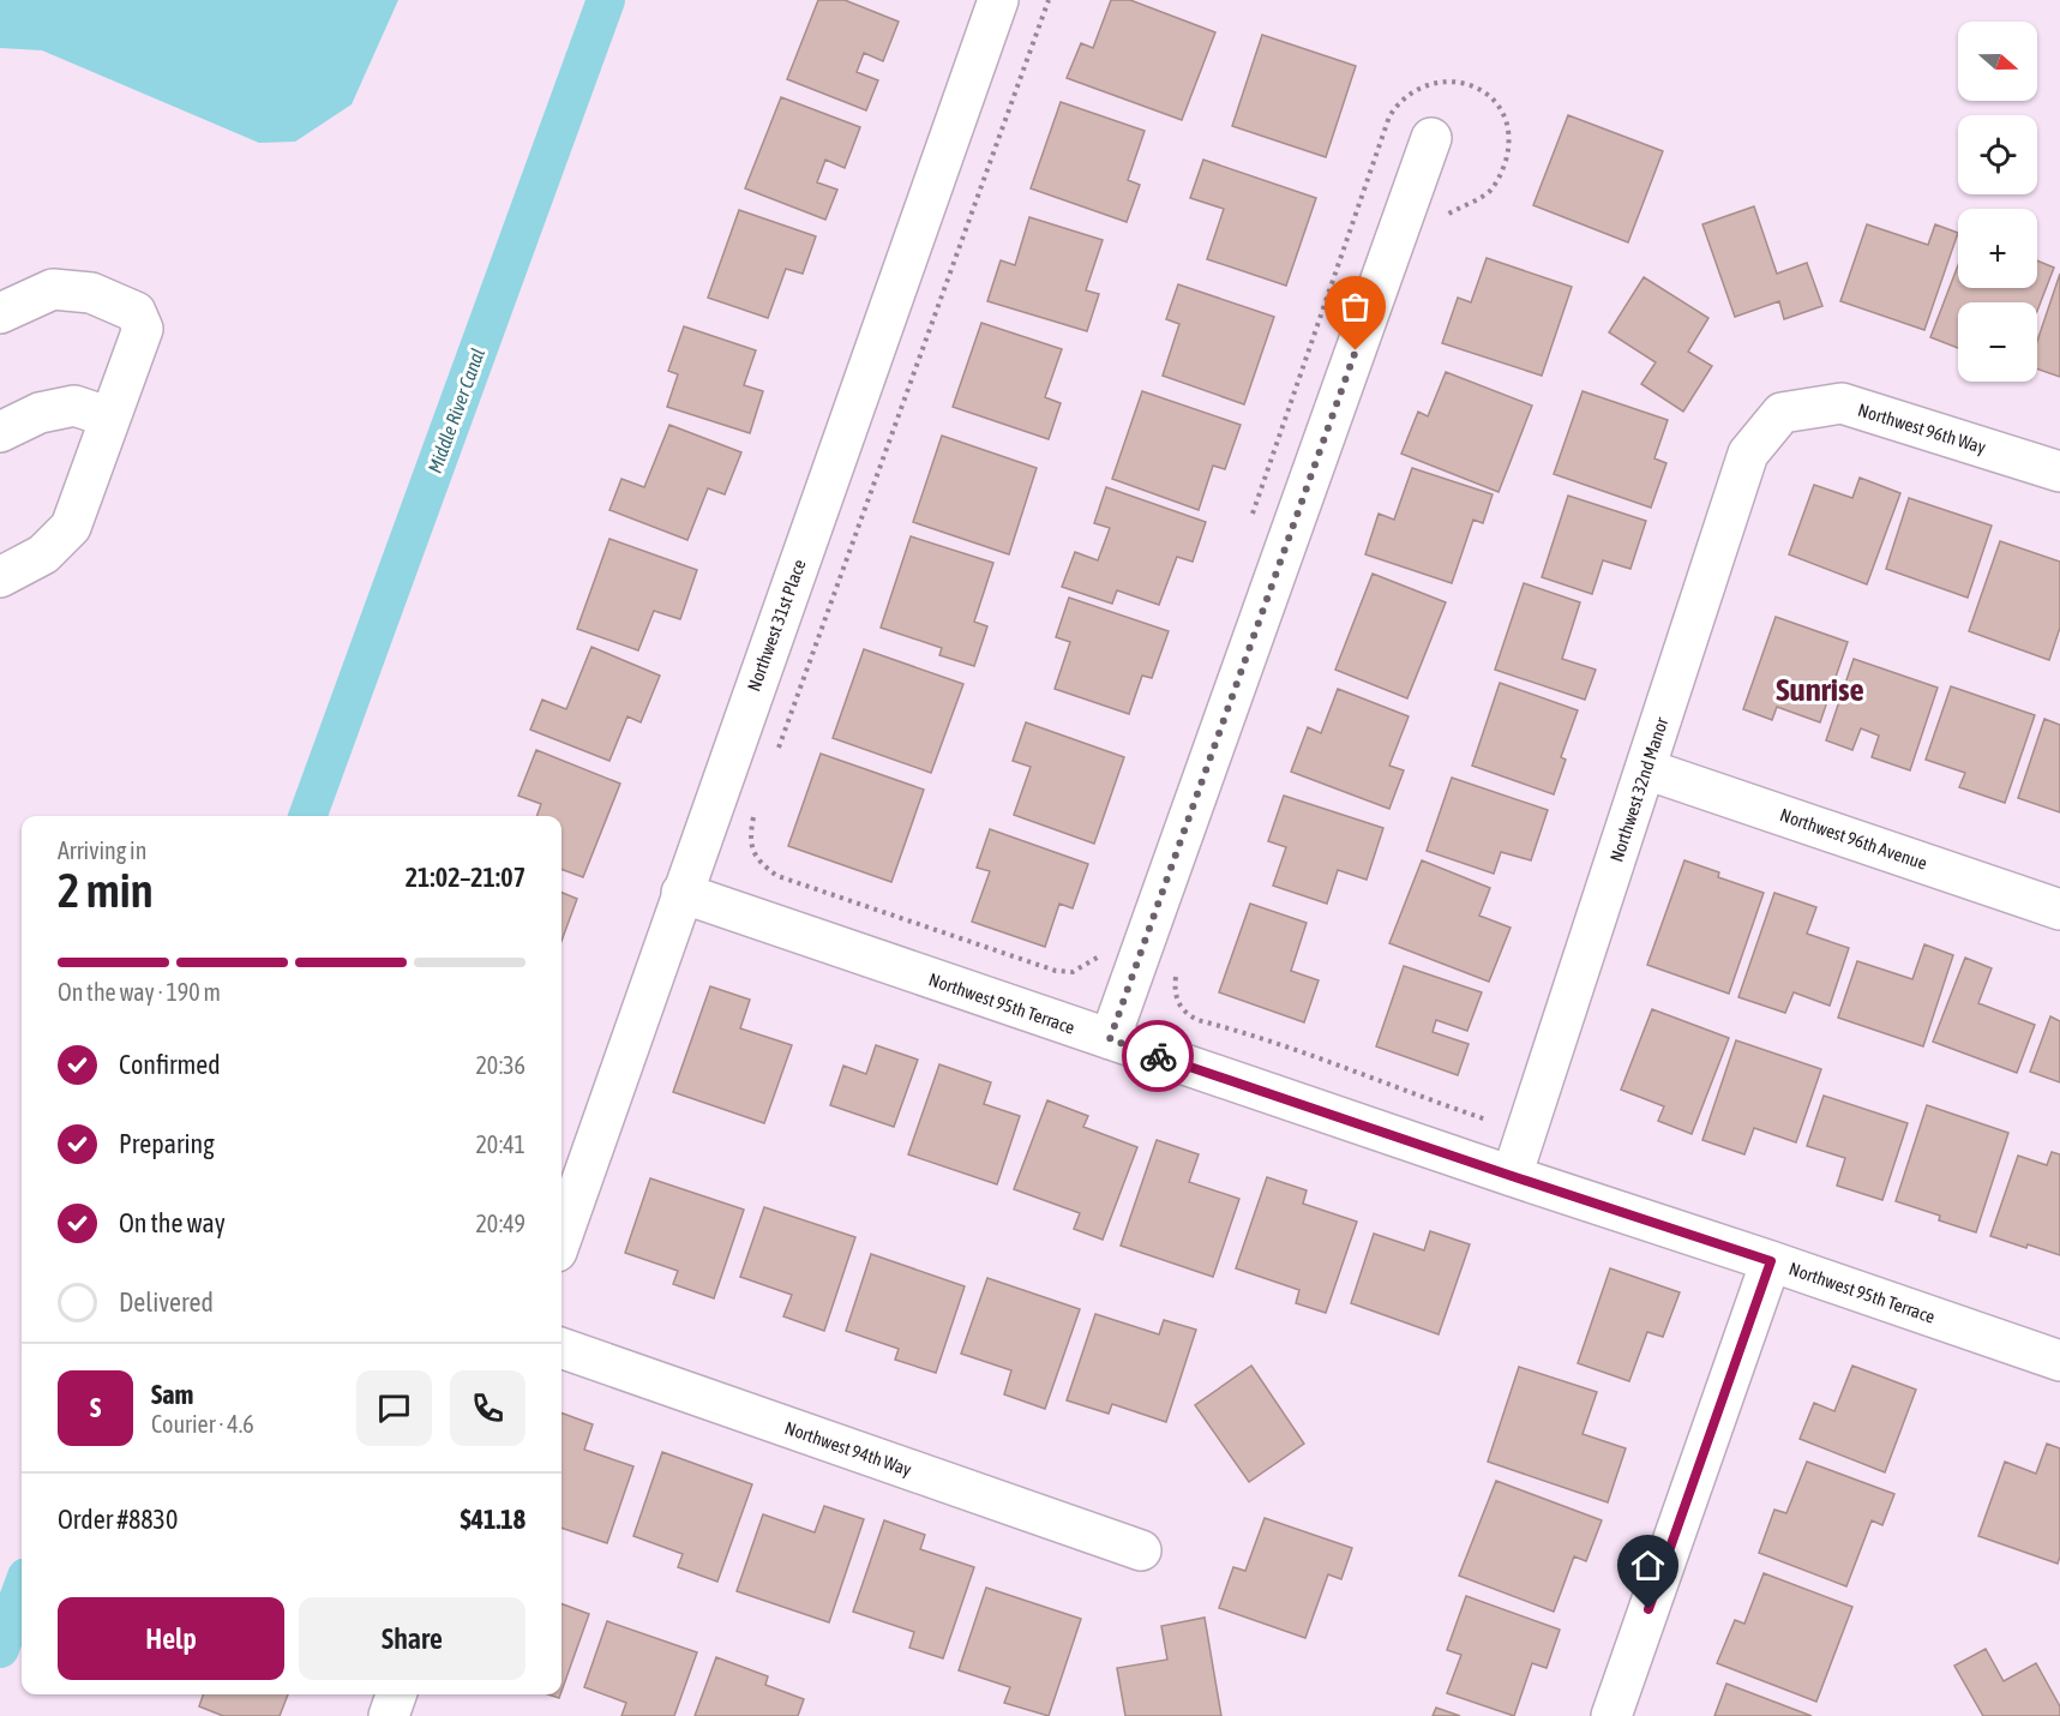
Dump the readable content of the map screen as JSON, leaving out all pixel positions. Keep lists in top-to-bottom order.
{
  "streets": {
    "street": [
      "Northwest 96th Way",
      "Northwest 31st Place",
      "Northwest 32nd Manor",
      "Northwest 96th Avenue",
      "Northwest 95th Terrace",
      "Northwest 94th Way"
    ]
  },
  "crossings": [
    ["Northwest 96th Way", "Northwest 32nd Manor"],
    ["Northwest 31st Place", "Northwest 95th Terrace"],
    ["Northwest 32nd Manor", "Northwest 96th Avenue"],
    ["Northwest 32nd Manor", "Northwest 95th Terrace"]
  ],
  "districts": ["Sunrise"],
  "water": ["Middle River Canal"],
  "north": "right",
  "page": {
    "map_buttons": ["+", "−"],
    "heading": ["2 min", "Arriving in", "21:02–21:07"],
    "panel": [
      "Sam",
      "Courier · 4.6",
      "Order #8830",
      "$41.18"
    ],
    "bar": "On the way · 190 m",
    "list": [
      ["Confirmed", "20:36"],
      ["Preparing", "20:41"],
      ["On the way", "20:49"],
      "Delivered"
    ],
    "round": "S",
    "buttons": ["Help", "Share"]
  }
}
